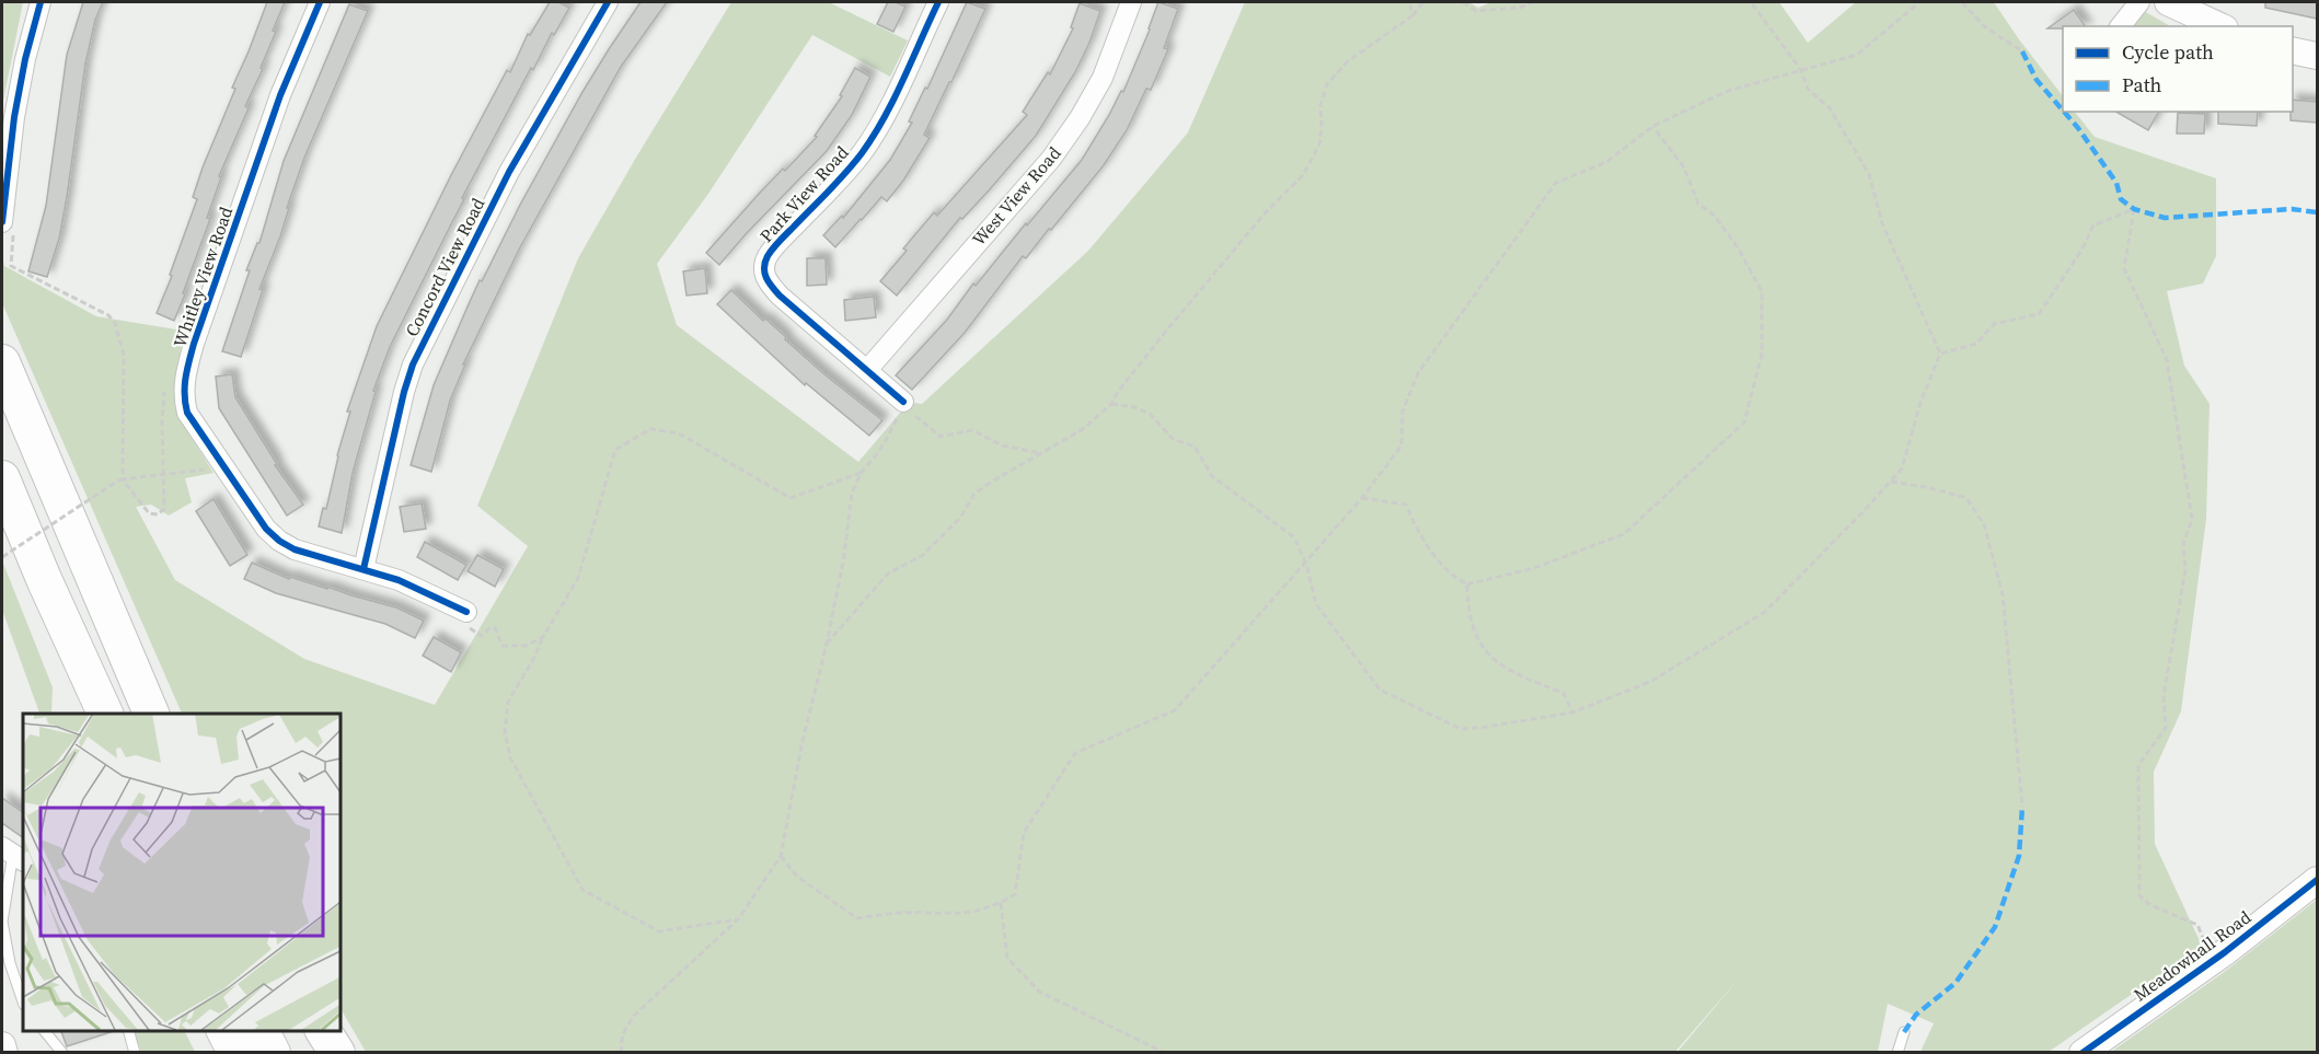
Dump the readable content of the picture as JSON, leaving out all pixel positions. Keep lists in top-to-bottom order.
{
  "streets": {
    "street": [
      "Park View Road",
      "West View Road",
      "Concord View Road",
      "Whitley View Road",
      "Meadowhall Road"
    ]
  },
  "crossings": [
    ["Park View Road", "West View Road"],
    ["Concord View Road", "Whitley View Road"]
  ],
  "legend": ["Cycle path", "Path"]
}
